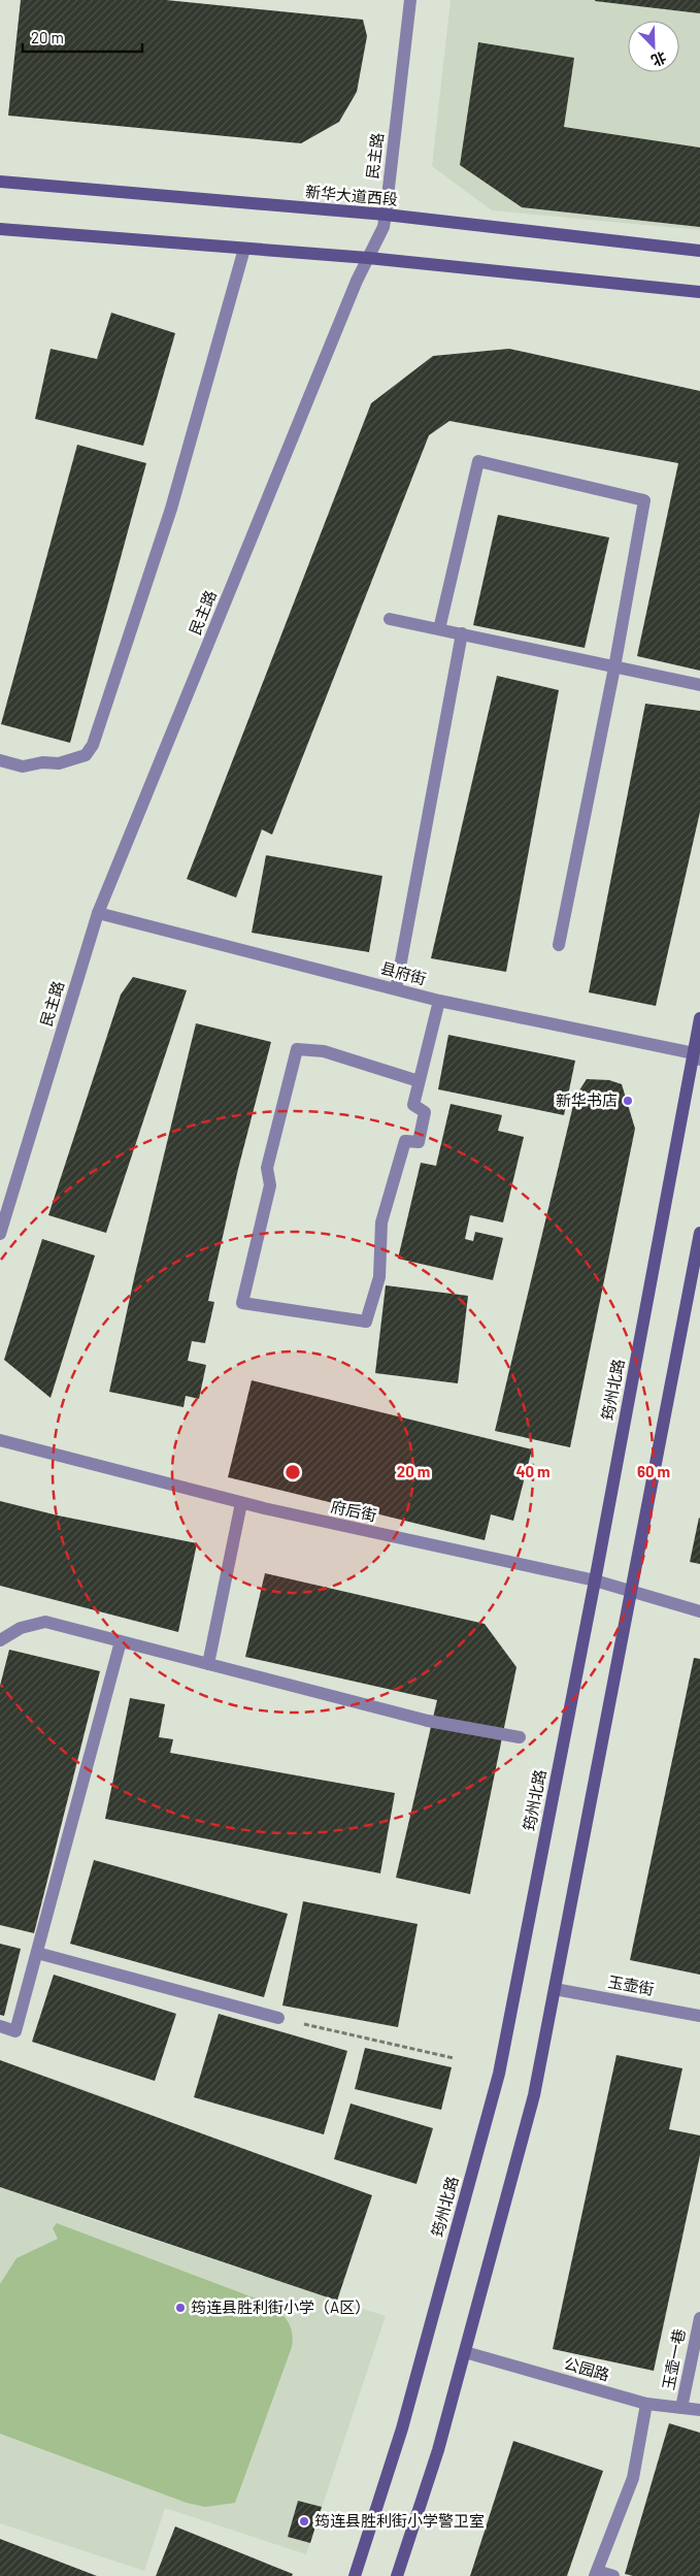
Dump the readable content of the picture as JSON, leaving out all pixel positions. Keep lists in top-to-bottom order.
{
  "streets": {
    "main road": ["新华大道西段", "筠州北路"],
    "street": [
      "民主路",
      "县府街",
      "府后街",
      "玉壶街",
      "玉壶一巷",
      "公园路"
    ]
  },
  "crossings": [
    ["民主路", "新华大道西段"],
    ["民主路", "县府街"],
    ["县府街", "筠州北路"],
    ["筠州北路", "府后街"],
    ["玉壶一巷", "公园路"]
  ],
  "places": ["新华书店", "筠连县胜利街小学（A区）", "筠连县胜利街小学警卫室"],
  "scale_bar": "20 m",
  "north": "bottom right",
  "rings": ["20 m", "40 m", "60 m"]
}
